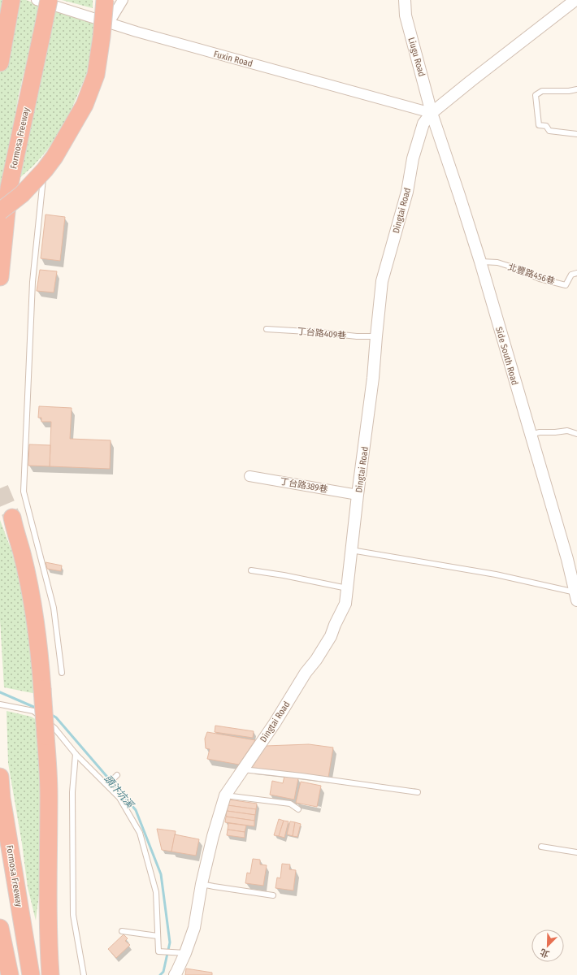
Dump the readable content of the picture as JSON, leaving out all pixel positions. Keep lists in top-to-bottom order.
{
  "streets": {
    "highway": ["Formosa Freeway"],
    "street": [
      "Liugu Road",
      "Fuxin Road",
      "Dingtai Road",
      "Side South Road",
      "丁台路389巷"
    ],
    "lane": ["北豐路456巷", "丁台路409巷"]
  },
  "crossings": [
    ["Liugu Road", "Fuxin Road"],
    ["Liugu Road", "Dingtai Road"],
    ["Liugu Road", "Side South Road"],
    ["Fuxin Road", "Dingtai Road"],
    ["Fuxin Road", "Side South Road"],
    ["Dingtai Road", "丁台路409巷"],
    ["Dingtai Road", "Side South Road"],
    ["Dingtai Road", "丁台路389巷"],
    ["北豐路456巷", "Side South Road"]
  ],
  "water": ["頭汴坑溪"],
  "north": "bottom left"
}
